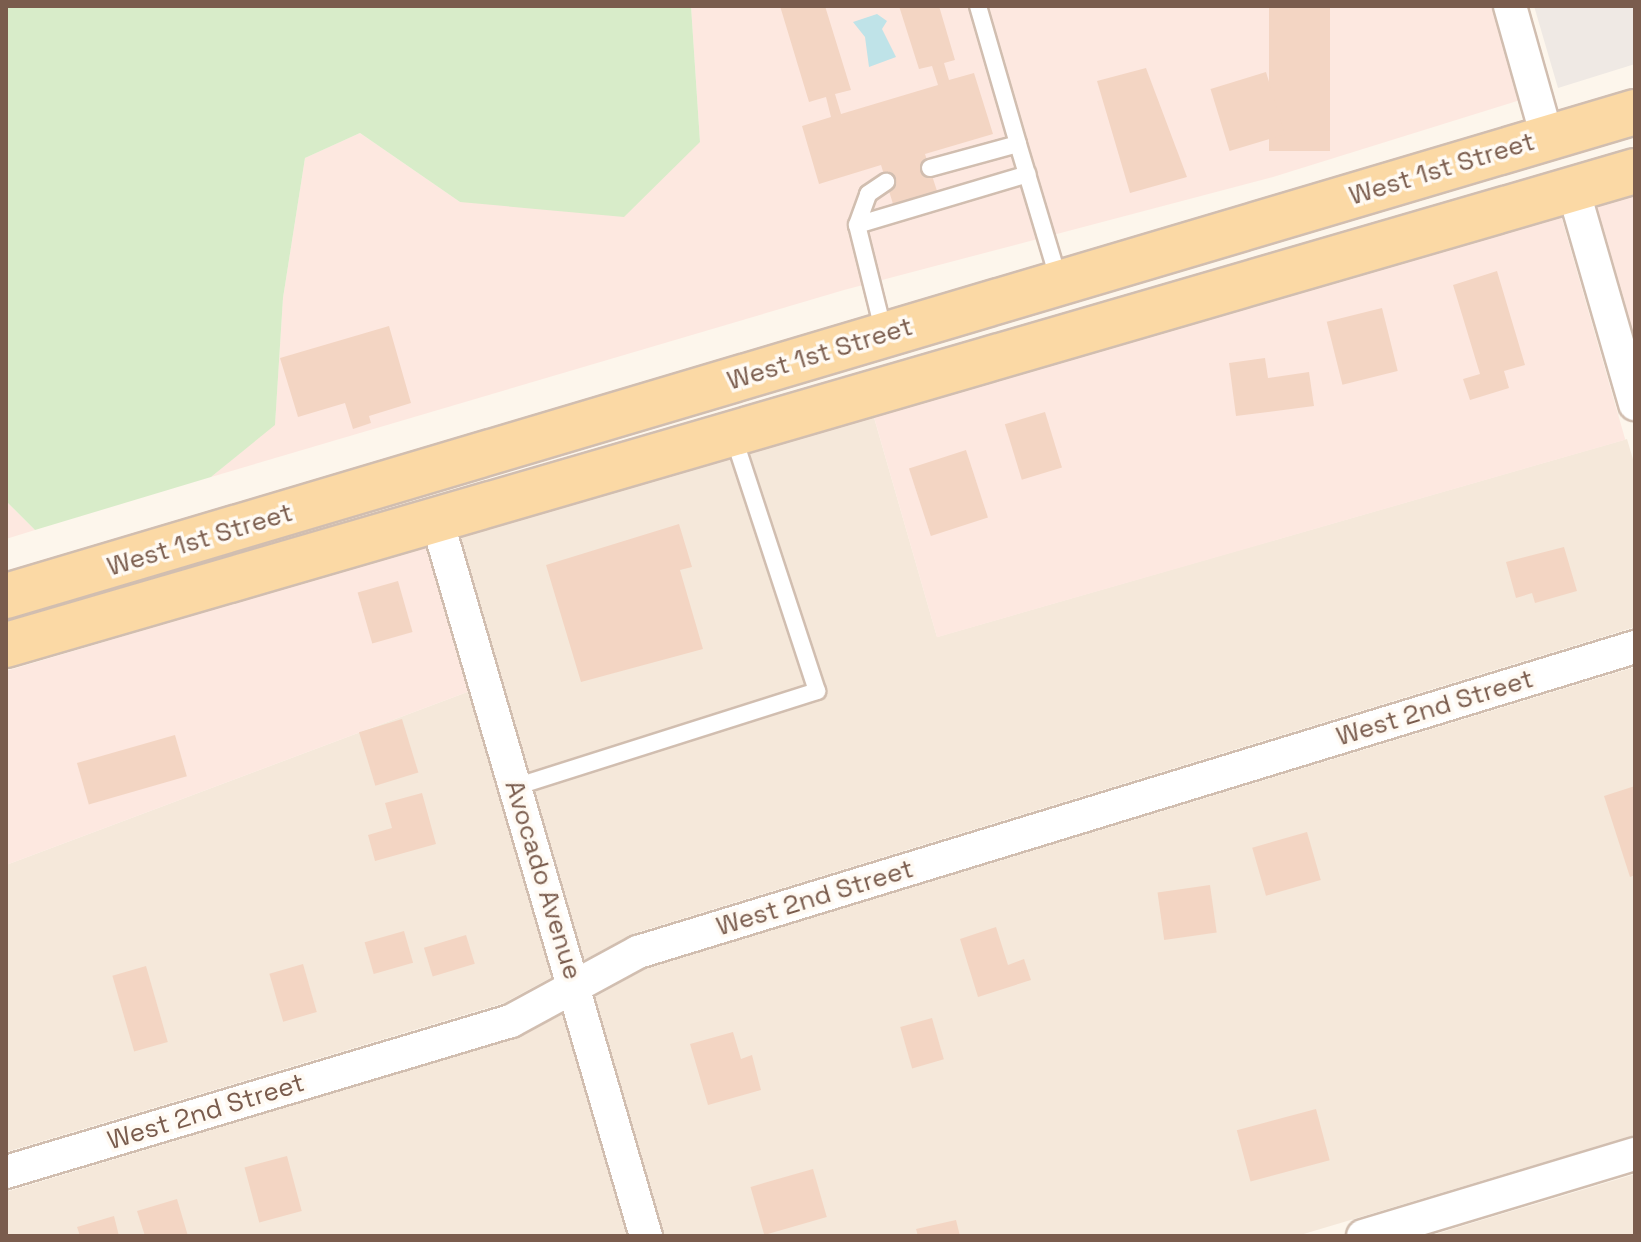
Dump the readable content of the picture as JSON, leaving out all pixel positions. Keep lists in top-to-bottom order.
{
  "streets": {
    "main road": ["West 1st Street"],
    "street": ["West 2nd Street", "Avocado Avenue"]
  },
  "crossings": [
    ["West 1st Street", "Avocado Avenue"],
    ["West 2nd Street", "Avocado Avenue"]
  ]
}
